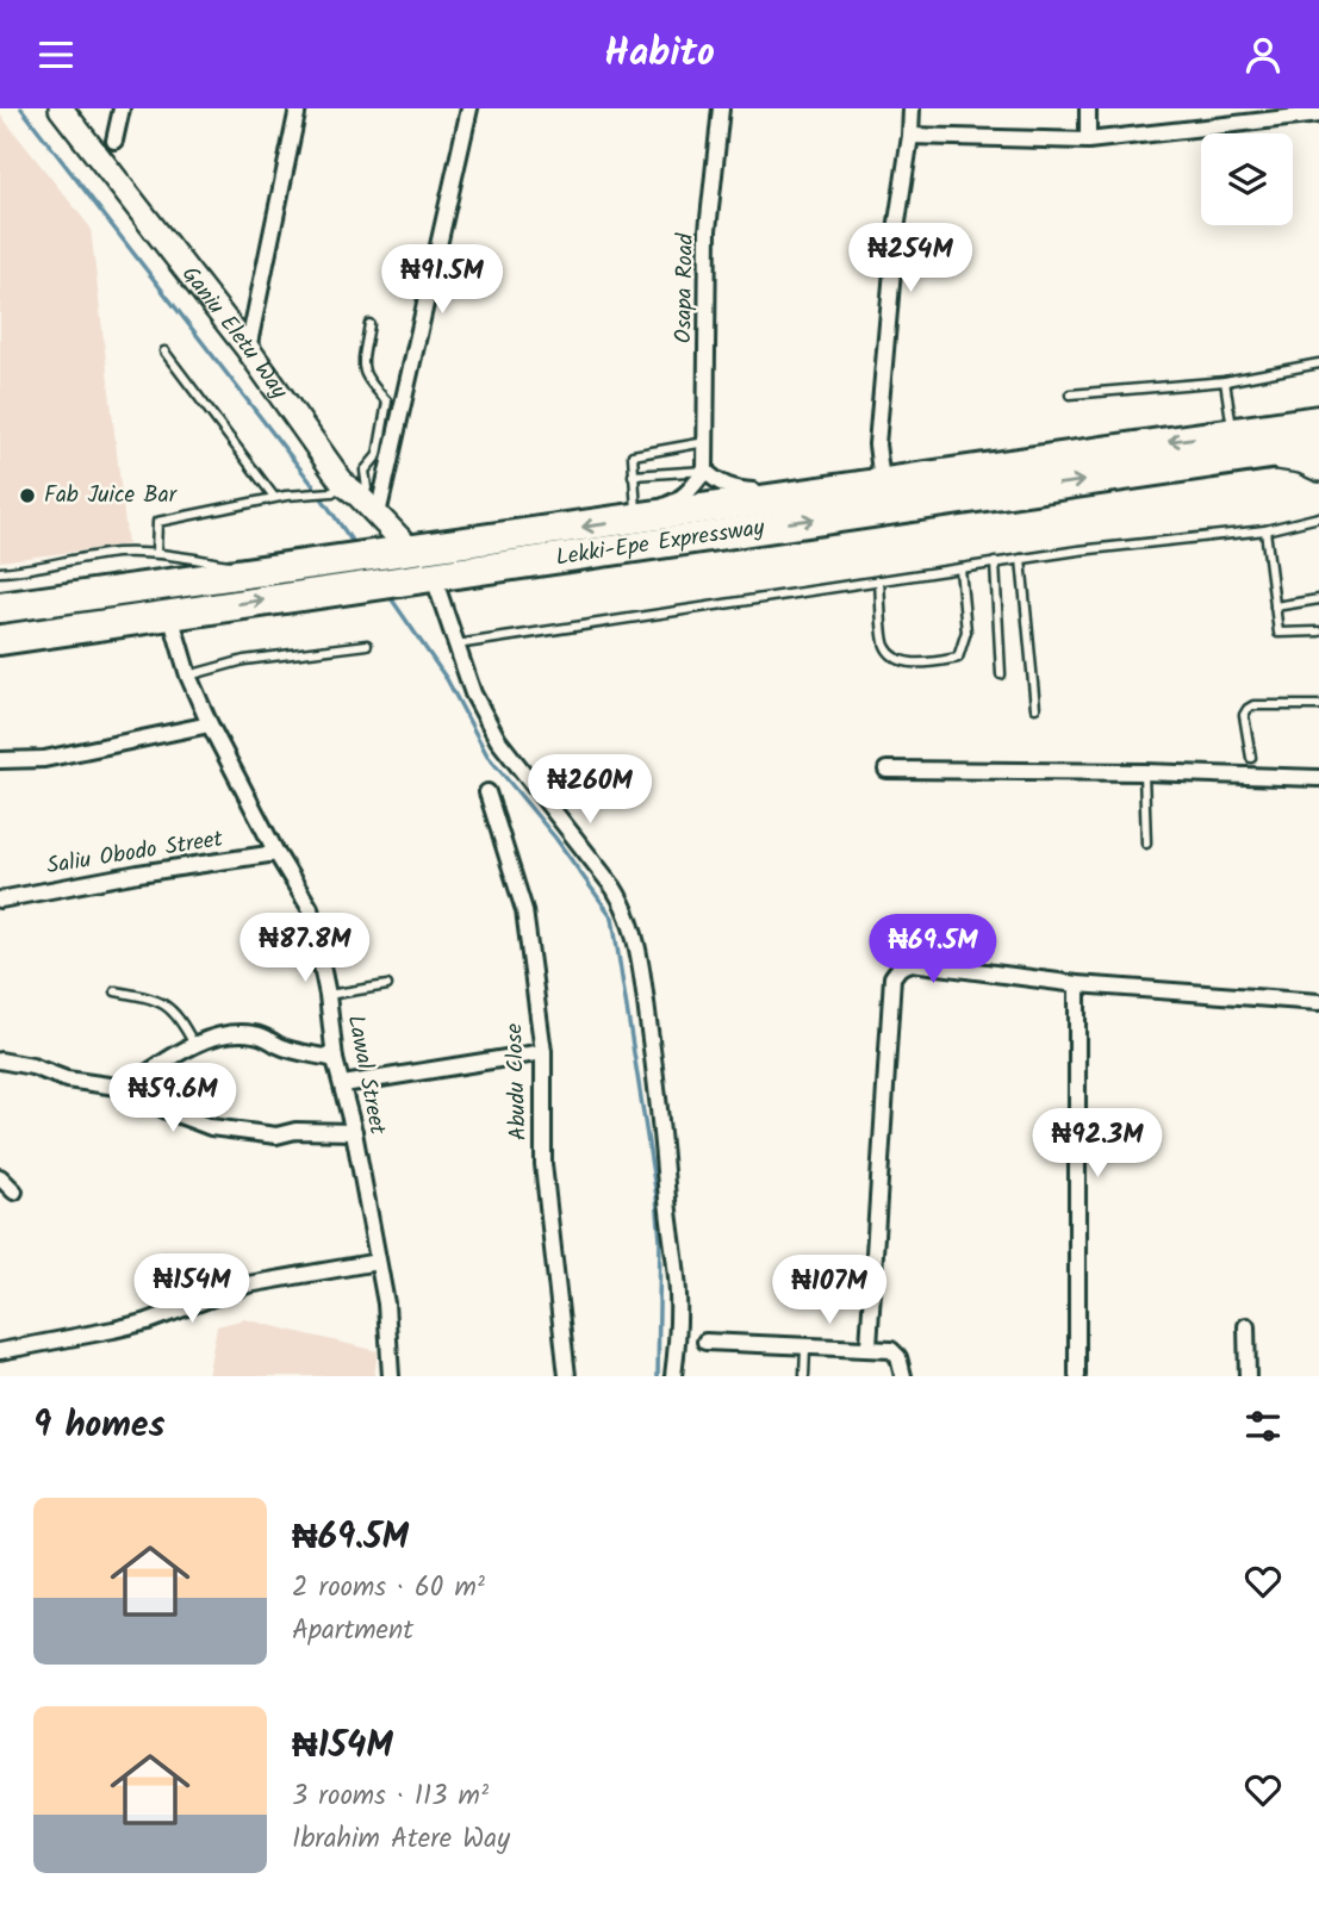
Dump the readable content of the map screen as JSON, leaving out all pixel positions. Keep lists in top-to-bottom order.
{
  "streets": {
    "highway": ["Lekki-Epe Expressway"],
    "street": [
      "Osapa Road",
      "Ganiu Eletu Way",
      "Saliu Obodo Street",
      "Lawal Street",
      "Abudu Close"
    ]
  },
  "crossings": [
    ["Ganiu Eletu Way", "Lekki-Epe Expressway"],
    ["Lekki-Epe Expressway", "Lawal Street"],
    ["Saliu Obodo Street", "Lawal Street"]
  ],
  "places": ["Fab Juice Bar"],
  "page": {
    "header": "Habito",
    "price": [
      "₦254M",
      "₦91.5M",
      "₦260M",
      "₦87.8M",
      "₦69.5M",
      "₦59.6M",
      "₦92.3M",
      "₦154M",
      "₦107M"
    ],
    "heading": "9 homes",
    "list": [
      {
        "name": "₦69.5M",
        "note": "2 rooms · 60 m² · Apartment"
      },
      {
        "name": "₦154M",
        "note": "3 rooms · 113 m² · Ibrahim Atere Way"
      }
    ]
  }
}
